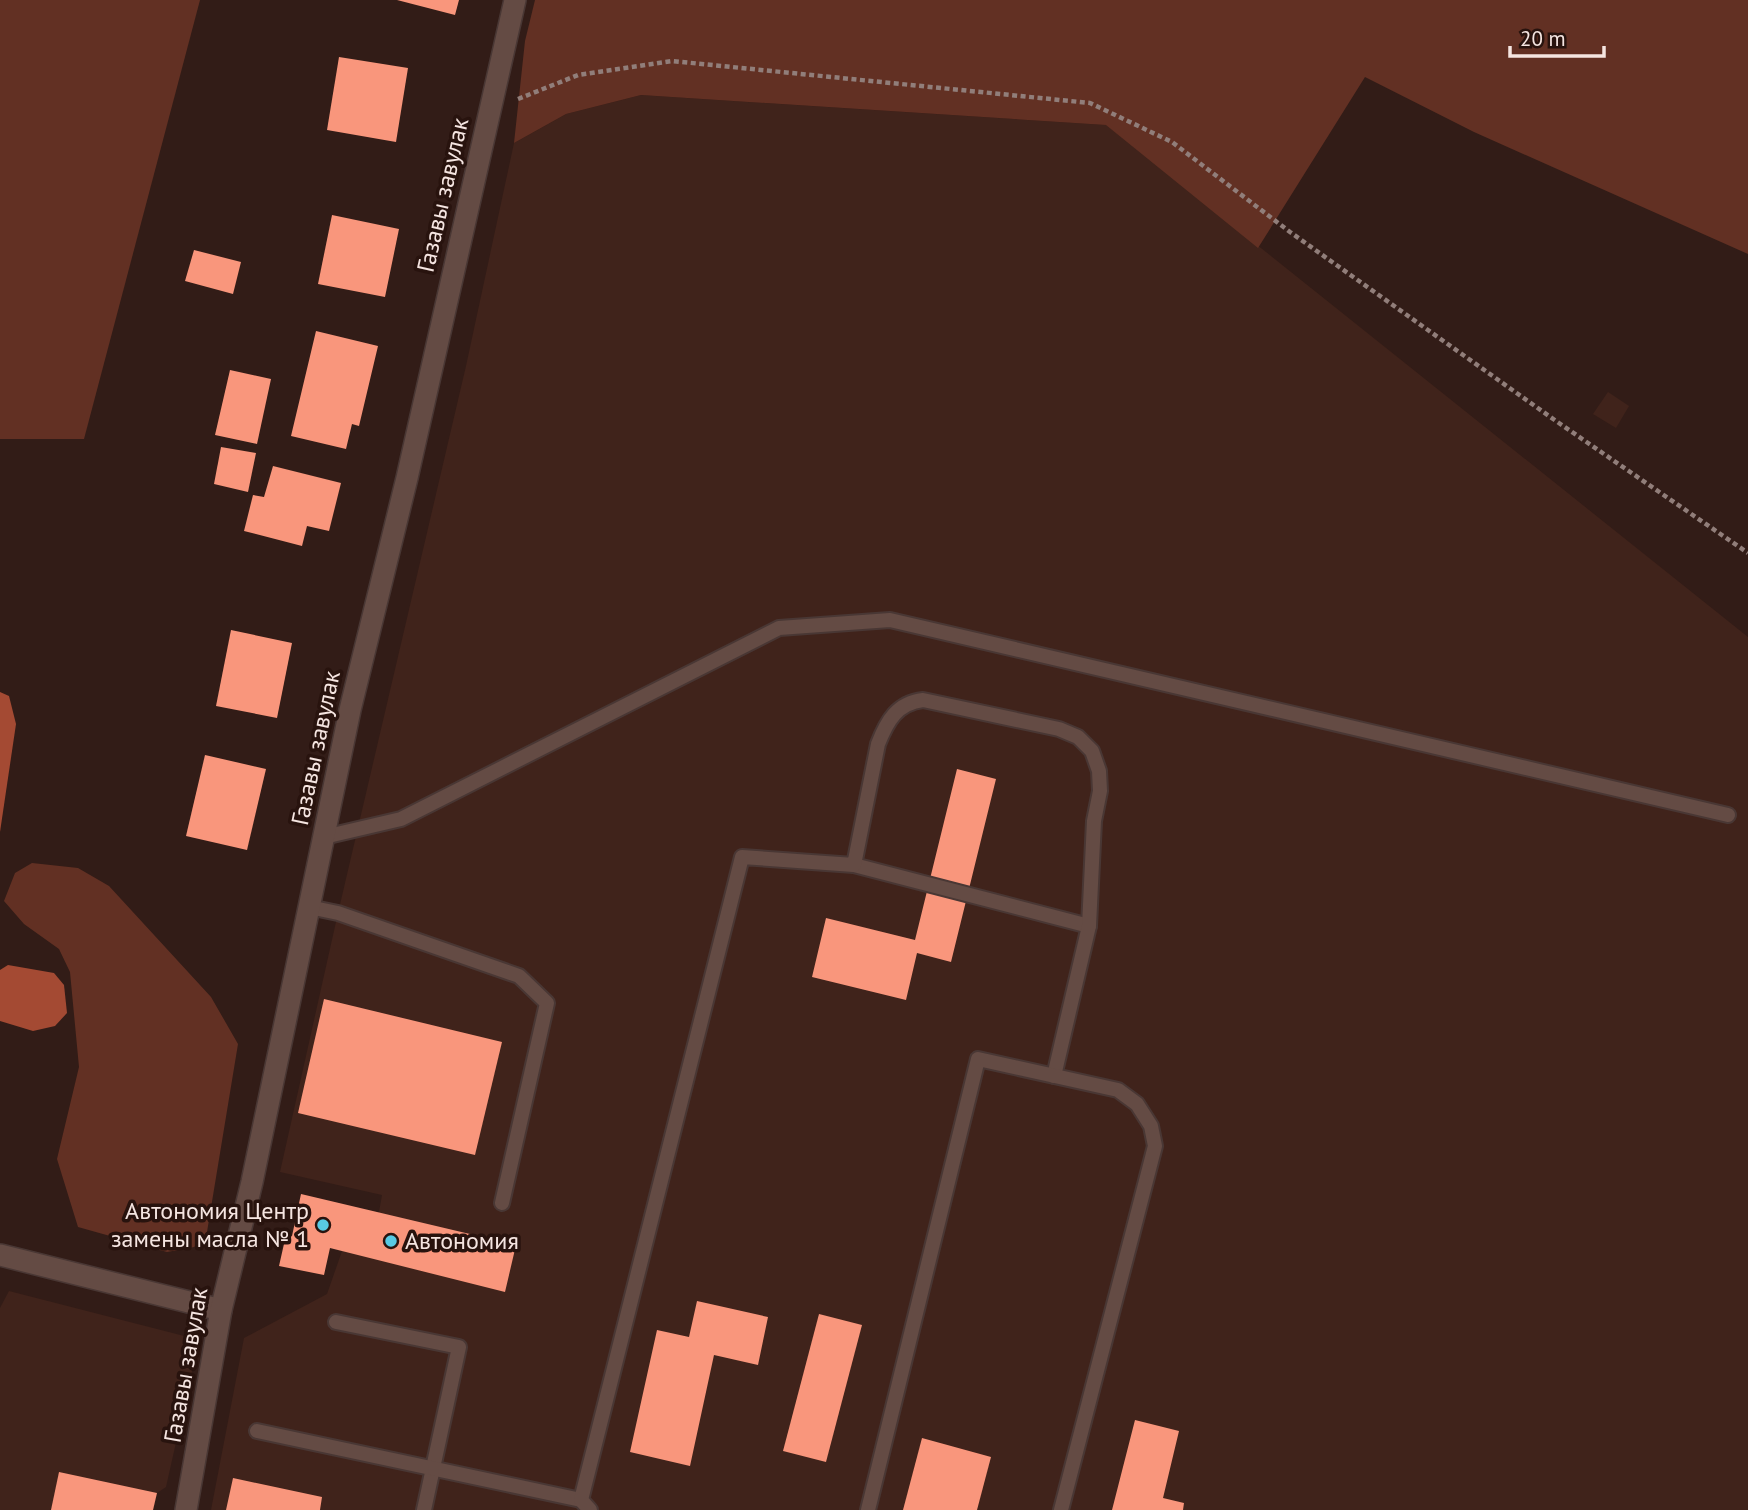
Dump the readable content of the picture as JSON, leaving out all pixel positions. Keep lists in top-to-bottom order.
{
  "streets": {
    "street": ["Газавы завулак"]
  },
  "places": ["Автономия Центр замены масла № 1", "Автономия"],
  "scale_bar": "20 m"
}
